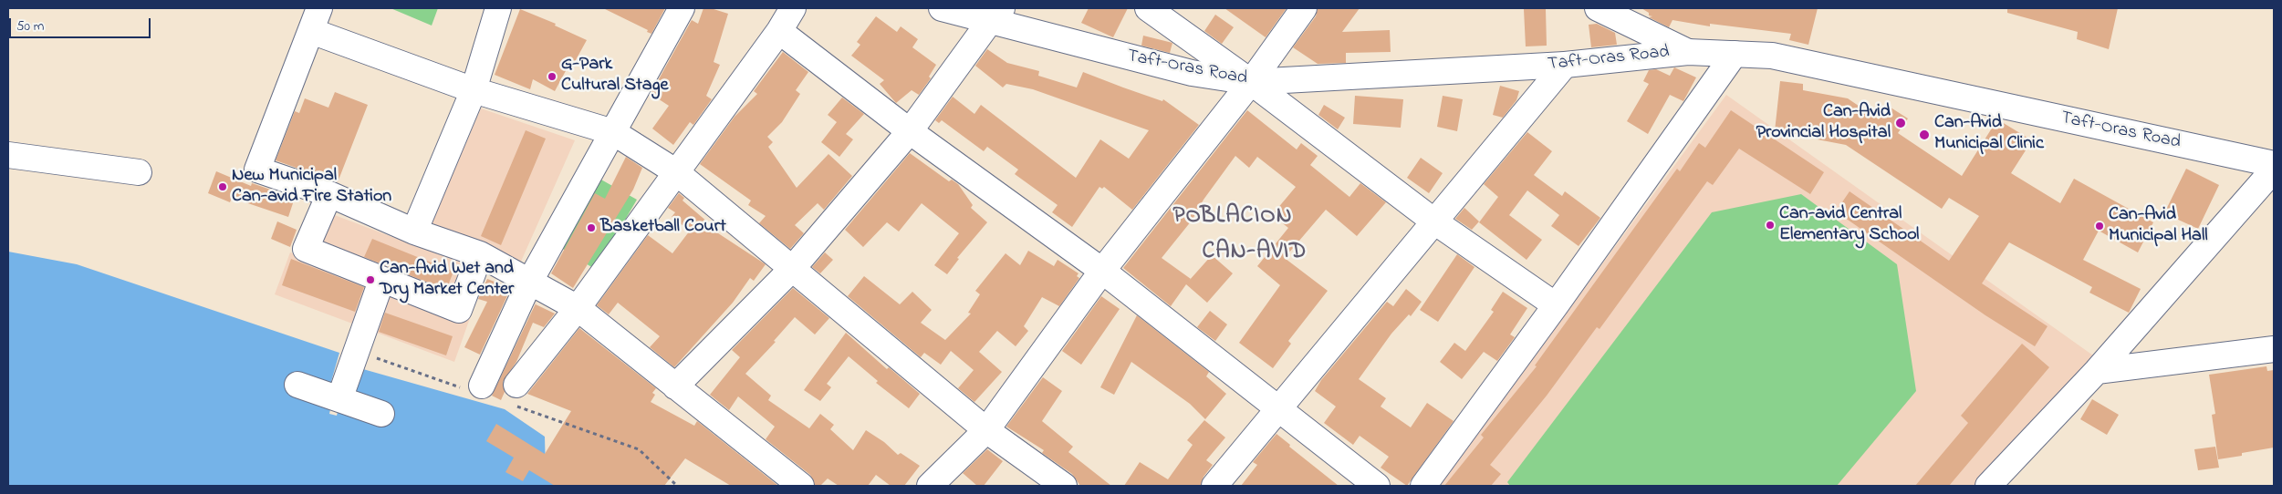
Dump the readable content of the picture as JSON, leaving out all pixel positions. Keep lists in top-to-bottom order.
{
  "streets": {
    "street": ["Taft-Oras Road"]
  },
  "districts": ["POBLACION", "CAN-AVID"],
  "places": [
    "G-Park Cultural Stage",
    "Can-Avid Provincial Hospital",
    "Can-Avid Municipal Clinic",
    "New Municipal Can-avid Fire Station",
    "Can-avid Central Elementary School",
    "Can-Avid Municipal Hall",
    "Basketball Court",
    "Can-Avid Wet and Dry Market Center"
  ],
  "scale_bar": "50 m"
}
